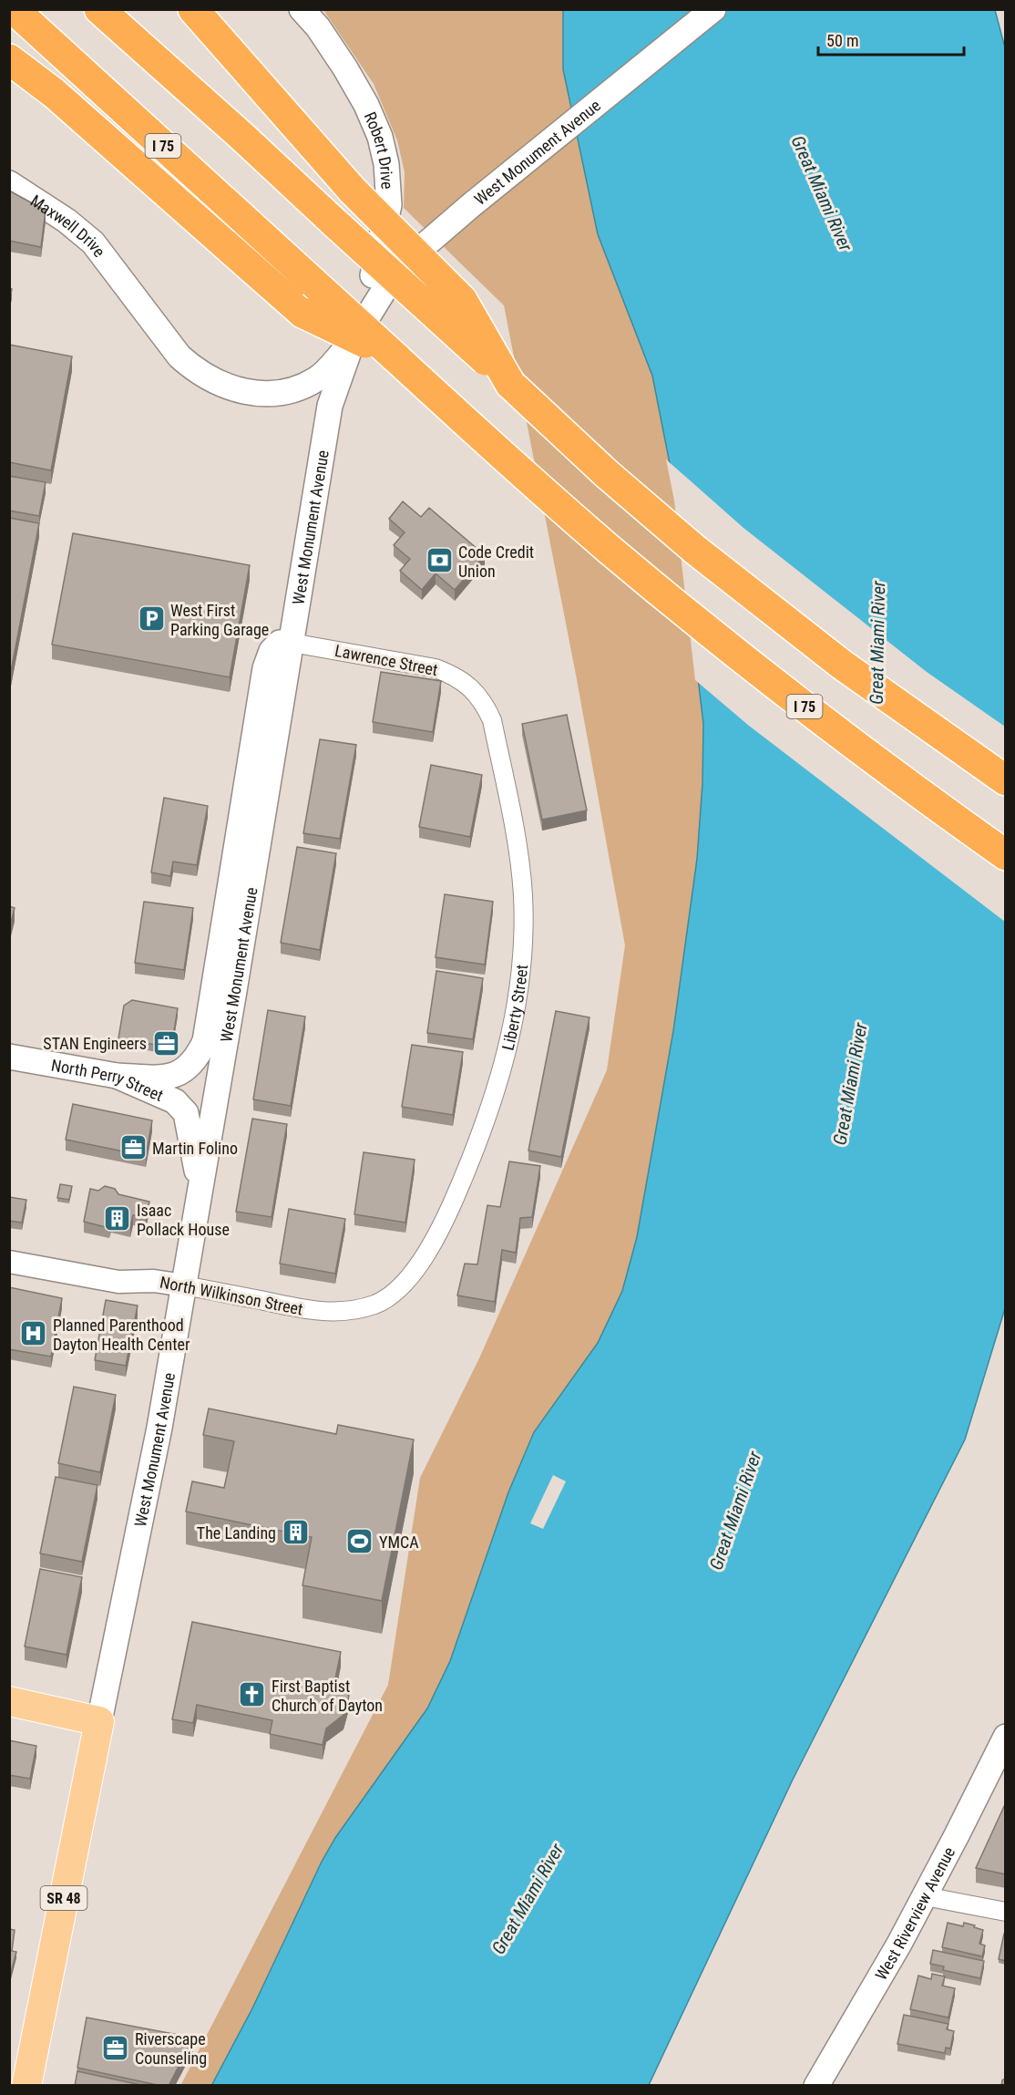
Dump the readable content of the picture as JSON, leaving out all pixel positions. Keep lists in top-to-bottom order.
{
  "streets": {
    "highway": ["I 75"],
    "main road": [
      "Robert Drive",
      "West Monument Avenue",
      "Maxwell Drive",
      "North Perry Street",
      "SR 48",
      "West Riverview Avenue"
    ],
    "street": ["Lawrence Street", "Liberty Street", "North Wilkinson Street"]
  },
  "crossings": [
    ["Robert Drive", "West Monument Avenue"],
    ["Robert Drive", "Maxwell Drive"],
    ["West Monument Avenue", "Maxwell Drive"],
    ["West Monument Avenue", "Lawrence Street"],
    ["West Monument Avenue", "North Perry Street"],
    ["West Monument Avenue", "North Wilkinson Street"],
    ["Lawrence Street", "Liberty Street"],
    ["Liberty Street", "North Wilkinson Street"]
  ],
  "water": ["Great Miami River"],
  "places": {
    "bank": ["Code Credit Union"],
    "parking": ["West First Parking Garage"],
    "office": ["STAN Engineers", "Martin Folino", "Riverscape Counseling"],
    "building": ["Isaac Pollack House", "The Landing"],
    "hospital": ["Planned Parenthood Dayton Health Center"],
    "sports": ["YMCA"],
    "church": ["First Baptist Church of Dayton"]
  },
  "scale_bar": "50 m"
}
